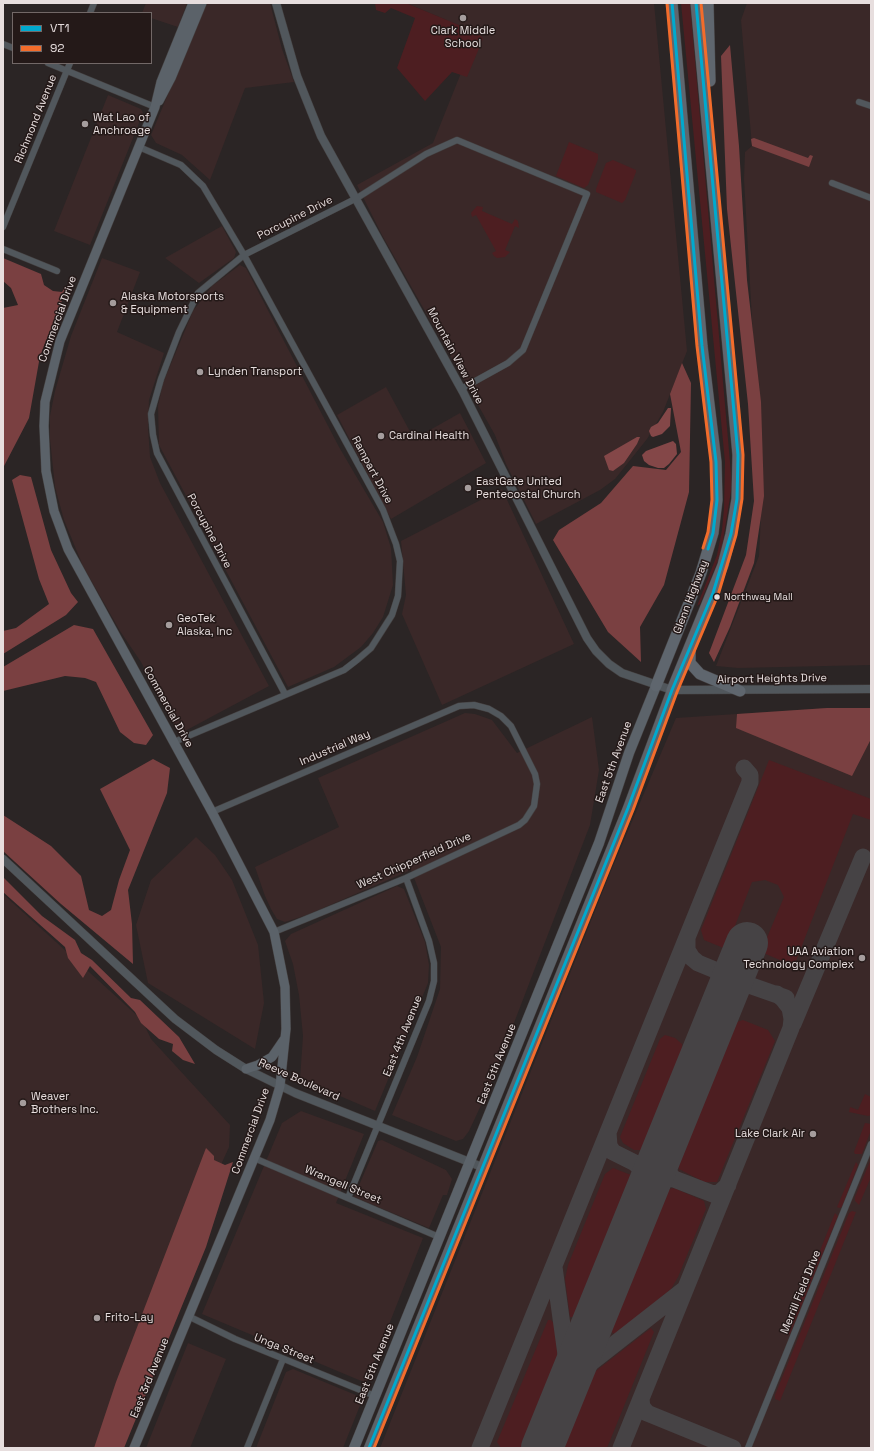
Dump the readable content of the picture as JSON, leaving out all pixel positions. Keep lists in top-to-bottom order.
{
  "streets": {
    "highway": ["Glenn Highway", "East 5th Avenue"],
    "main road": ["Commercial Drive", "East 3rd Avenue"],
    "street": [
      "Richmond Avenue",
      "Porcupine Drive",
      "Mountain View Drive",
      "Rampart Drive",
      "Airport Heights Drive",
      "Industrial Way",
      "West Chipperfield Drive",
      "East 4th Avenue",
      "Reeve Boulevard",
      "Wrangell Street",
      "Merrill Field Drive",
      "Unga Street"
    ]
  },
  "crossings": [
    ["Porcupine Drive", "Mountain View Drive"],
    ["Porcupine Drive", "Rampart Drive"],
    ["Commercial Drive", "Rampart Drive"],
    ["Commercial Drive", "Industrial Way"],
    ["Commercial Drive", "West Chipperfield Drive"],
    ["Commercial Drive", "Reeve Boulevard"],
    ["Commercial Drive", "Wrangell Street"],
    ["Commercial Drive", "Unga Street"],
    ["Commercial Drive", "East 3rd Avenue"],
    ["Mountain View Drive", "Glenn Highway"],
    ["Mountain View Drive", "Airport Heights Drive"],
    ["Mountain View Drive", "East 5th Avenue"],
    ["Glenn Highway", "Airport Heights Drive"],
    ["Glenn Highway", "East 5th Avenue"],
    ["Industrial Way", "West Chipperfield Drive"],
    ["East 5th Avenue", "Reeve Boulevard"],
    ["East 5th Avenue", "Wrangell Street"],
    ["East 5th Avenue", "Unga Street"],
    ["West Chipperfield Drive", "East 4th Avenue"],
    ["East 4th Avenue", "Reeve Boulevard"],
    ["East 4th Avenue", "Wrangell Street"],
    ["Unga Street", "East 3rd Avenue"]
  ],
  "places": [
    "Clark Middle School",
    "Wat Lao of Anchroage",
    "Alaska Motorsports & Equipment",
    "Lynden Transport",
    "Cardinal Health",
    "EastGate United Pentecostal Church",
    "Northway Mall",
    "GeoTek Alaska, Inc",
    "UAA Aviation Technology Complex",
    "Weaver Brothers Inc.",
    "Lake Clark Air",
    "Frito-Lay"
  ],
  "lines": ["transit line VT1", "transit line 92"],
  "legend": ["VT1", "92"]
}
